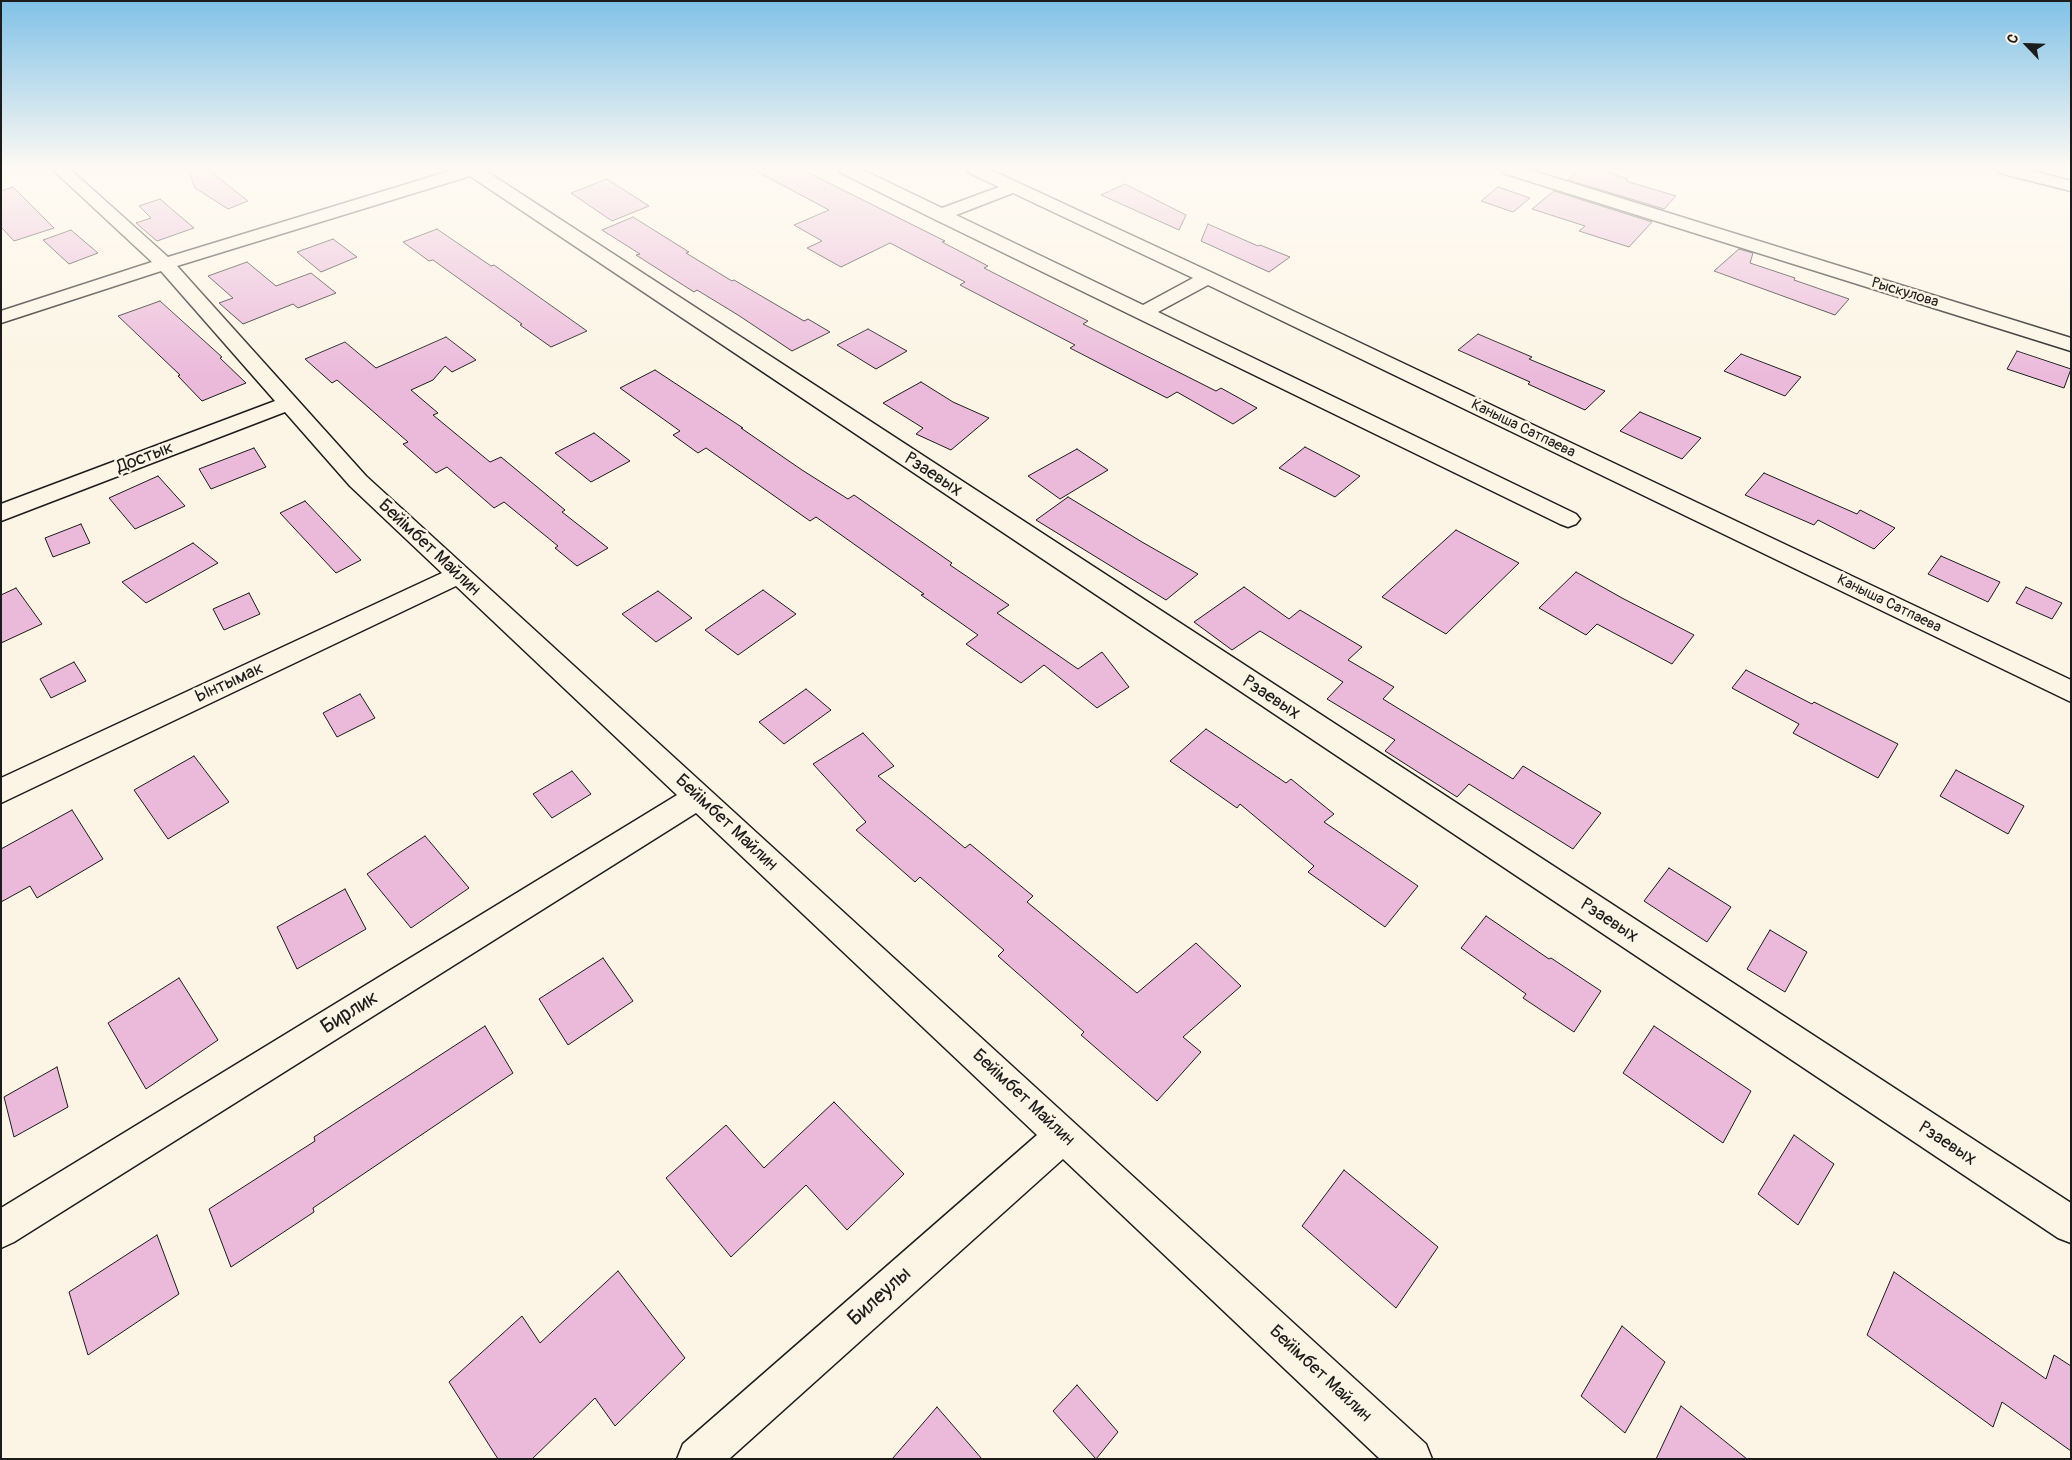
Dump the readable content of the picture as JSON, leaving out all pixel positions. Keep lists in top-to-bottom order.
{
  "streets": {
    "street": [
      "Рыскулова",
      "Каныша Сатпаева",
      "Достык",
      "Рзаевых",
      "Бейімбет Майлин",
      "Ынтымак",
      "Бирлик",
      "Билеулы"
    ]
  },
  "crossings": [
    ["Достык", "Бейімбет Майлин"],
    ["Бейімбет Майлин", "Ынтымак"],
    ["Бейімбет Майлин", "Бирлик"],
    ["Бейімбет Майлин", "Билеулы"]
  ],
  "north": "top left"
}
